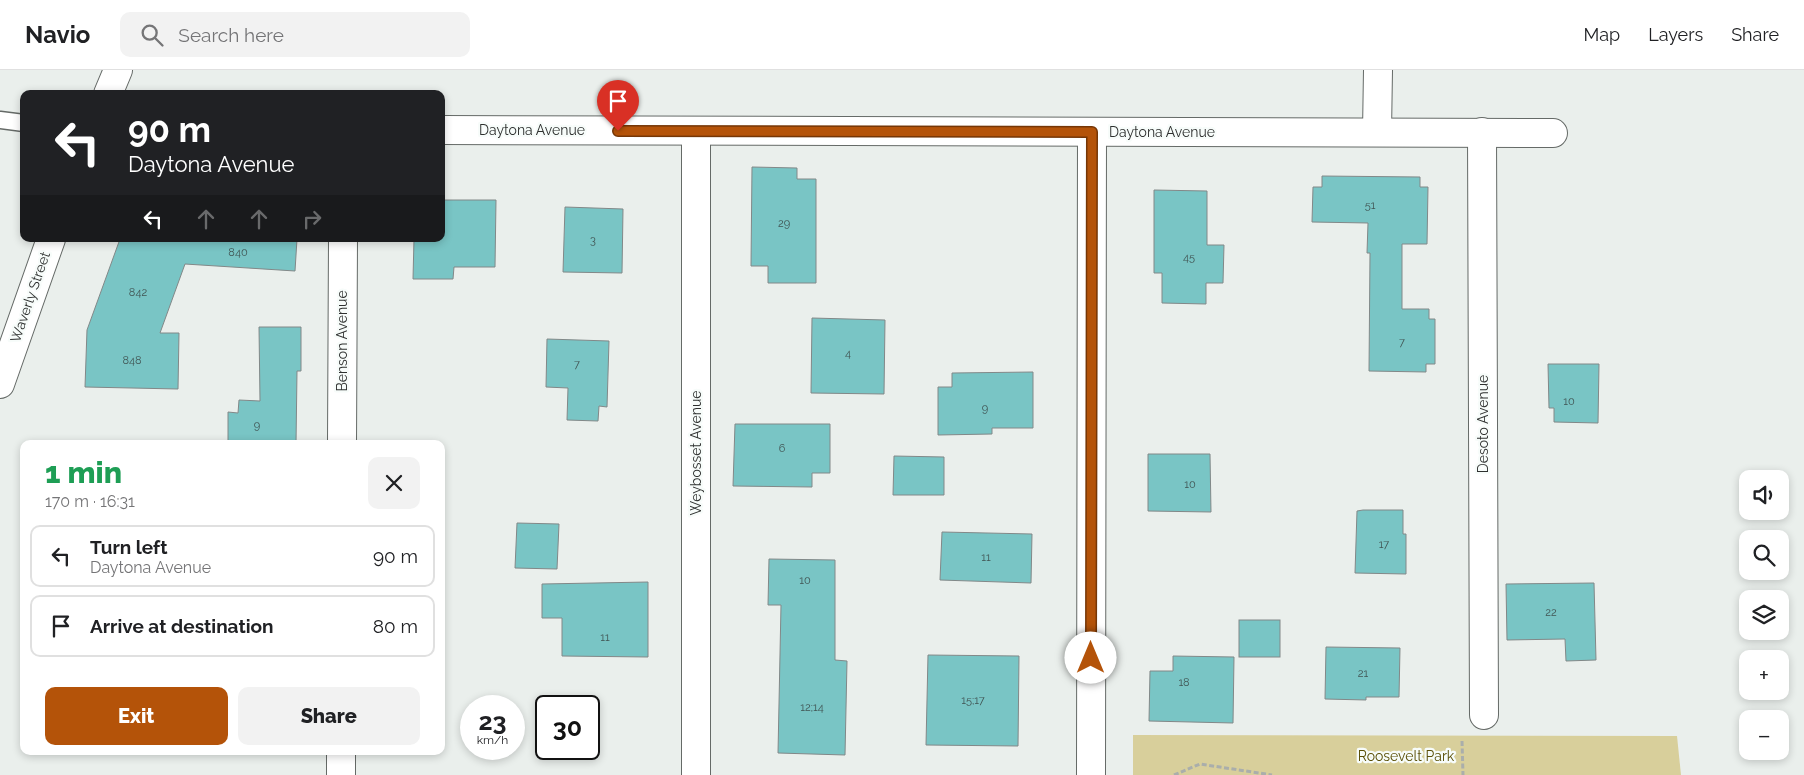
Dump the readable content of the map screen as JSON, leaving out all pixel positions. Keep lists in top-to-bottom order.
{
  "streets": {
    "street": [
      "Daytona Avenue",
      "Waverly Street",
      "Benson Avenue",
      "Desoto Avenue",
      "Weybosset Avenue"
    ]
  },
  "crossings": [
    ["Daytona Avenue", "Desoto Avenue"],
    ["Daytona Avenue", "Weybosset Avenue"]
  ],
  "parks": ["Roosevelt Park"],
  "house_numbers": [
    "51",
    "29",
    "3",
    "840",
    "45",
    "842",
    "7",
    "4",
    "848",
    "7",
    "10",
    "9",
    "9",
    "6",
    "10",
    "17",
    "11",
    "10",
    "22",
    "11",
    "21",
    "18",
    "15;17",
    "12;14"
  ],
  "page": {
    "header": "Navio",
    "search": "Search here",
    "nav": ["Map", "Layers", "Share"],
    "turn": ["90 m", "Daytona Avenue"],
    "heading": ["1 min", "170 m · 16:31"],
    "map_buttons": ["+", "−"],
    "list": [
      {
        "name": "Turn left",
        "note": "Daytona Avenue",
        "value": "90 m"
      },
      {
        "name": "Arrive at destination",
        "value": "80 m"
      }
    ],
    "buttons": ["Exit", "Share"],
    "speed": "23 km/h",
    "limit": "30"
  }
}
